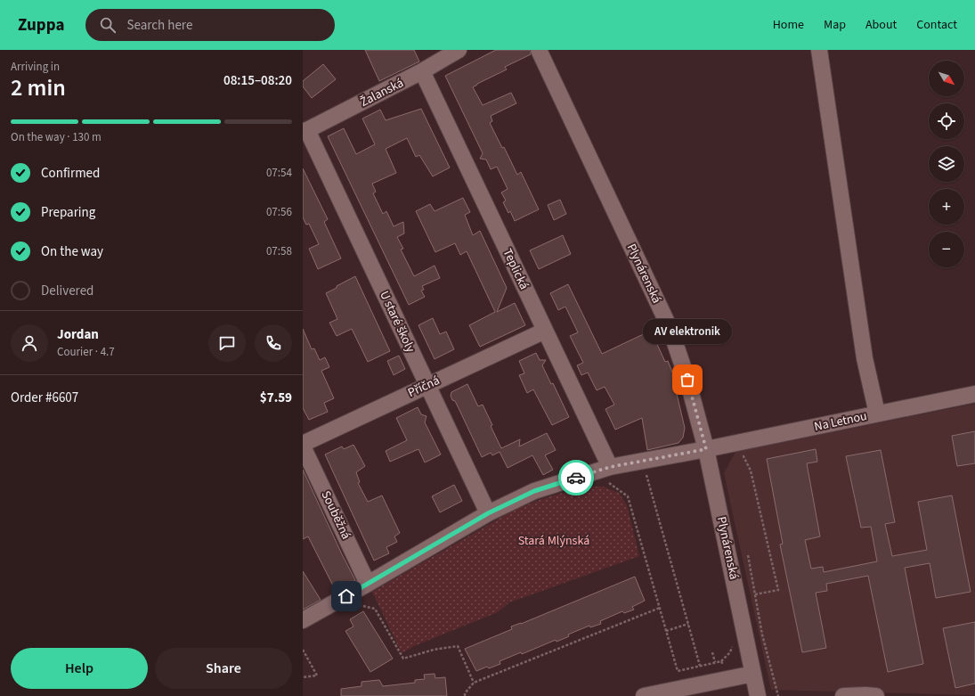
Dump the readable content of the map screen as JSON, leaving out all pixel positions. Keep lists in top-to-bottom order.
{
  "streets": {
    "street": [
      "Žalanská",
      "Teplická",
      "Plynárenská",
      "U staré školy",
      "Příčná",
      "Na Letnou",
      "Souběžná"
    ]
  },
  "crossings": [
    ["Žalanská", "Teplická"],
    ["Žalanská", "U staré školy"],
    ["Teplická", "Příčná"],
    ["Plynárenská", "Na Letnou"],
    ["U staré školy", "Příčná"],
    ["Příčná", "Souběžná"]
  ],
  "parks": ["Stará Mlýnská"],
  "places": ["AV elektronik"],
  "north": "bottom right",
  "page": {
    "header": "Zuppa",
    "search": "Search here",
    "nav": [
      "Home",
      "Map",
      "About",
      "Contact"
    ],
    "heading": ["2 min", "Arriving in", "08:15–08:20"],
    "panel": [
      "Jordan",
      "Courier · 4.7",
      "Order #6607",
      "$7.59"
    ],
    "map_buttons": ["+", "−"],
    "bar": "On the way · 130 m",
    "list": [
      ["Confirmed", "07:54"],
      ["Preparing", "07:56"],
      ["On the way", "07:58"],
      "Delivered"
    ],
    "bubble": "AV elektronik",
    "buttons": ["Help", "Share"]
  }
}
